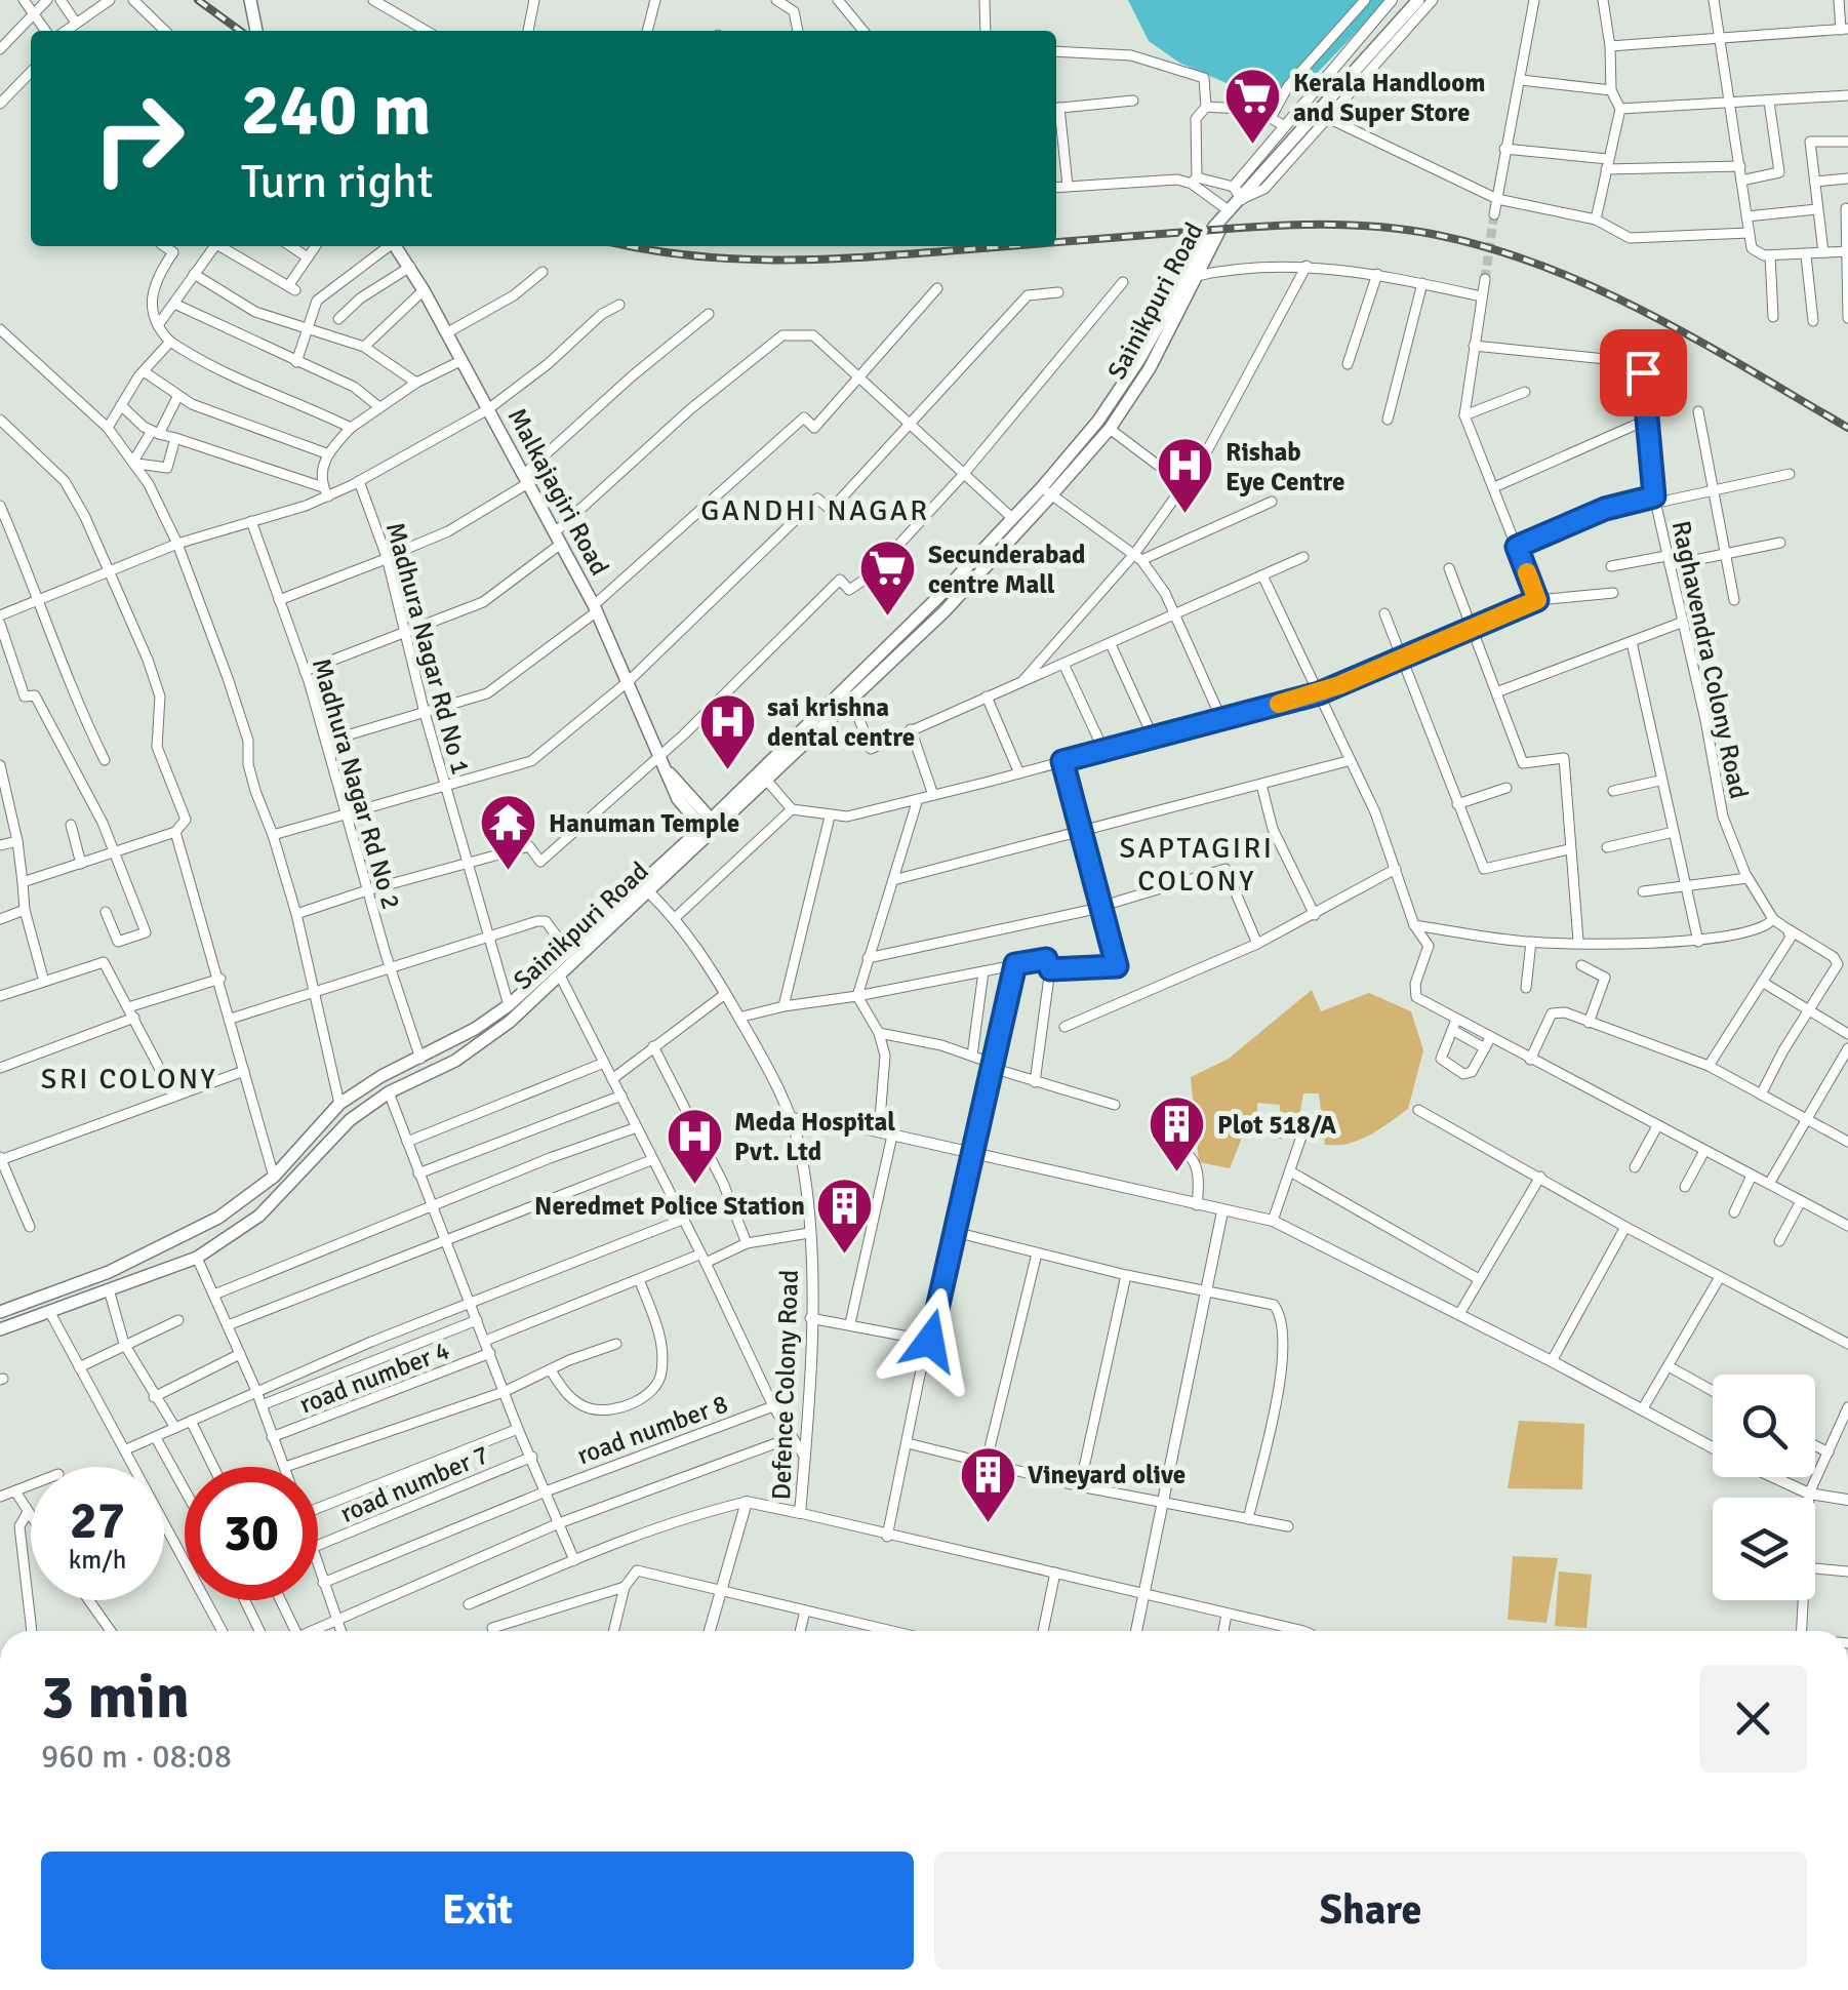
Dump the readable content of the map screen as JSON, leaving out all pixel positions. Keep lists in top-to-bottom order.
{
  "streets": {
    "main road": ["Sainikpuri Road", "Malkajagiri Road"],
    "street": [
      "Madhura Nagar Rd No 1",
      "Raghavendra Colony Road",
      "Madhura Nagar Rd No 2",
      "road number 4",
      "Defence Colony Road",
      "road number 8",
      "road number 7"
    ]
  },
  "crossings": [
    ["Sainikpuri Road", "Malkajagiri Road"],
    ["Sainikpuri Road", "Madhura Nagar Rd No 1"],
    ["Sainikpuri Road", "Madhura Nagar Rd No 2"],
    ["Sainikpuri Road", "Defence Colony Road"]
  ],
  "districts": ["GANDHI NAGAR", "SAPTAGIRI COLONY", "SRI COLONY"],
  "places": {
    "supermarket": ["Kerala Handloom and Super Store", "Secunderabad centre Mall"],
    "hospital": ["Rishab Eye Centre", "sai krishna dental centre", "Meda Hospital Pvt. Ltd"],
    "temple": ["Hanuman Temple"],
    "building": ["Plot 518/A", "Neredmet Police Station", "Vineyard olive"]
  },
  "page": {
    "turn": ["240 m", "Turn right"],
    "speed": "27 km/h",
    "limit": "30",
    "heading": ["3 min", "960 m · 08:08"],
    "buttons": ["Exit", "Share"]
  }
}
